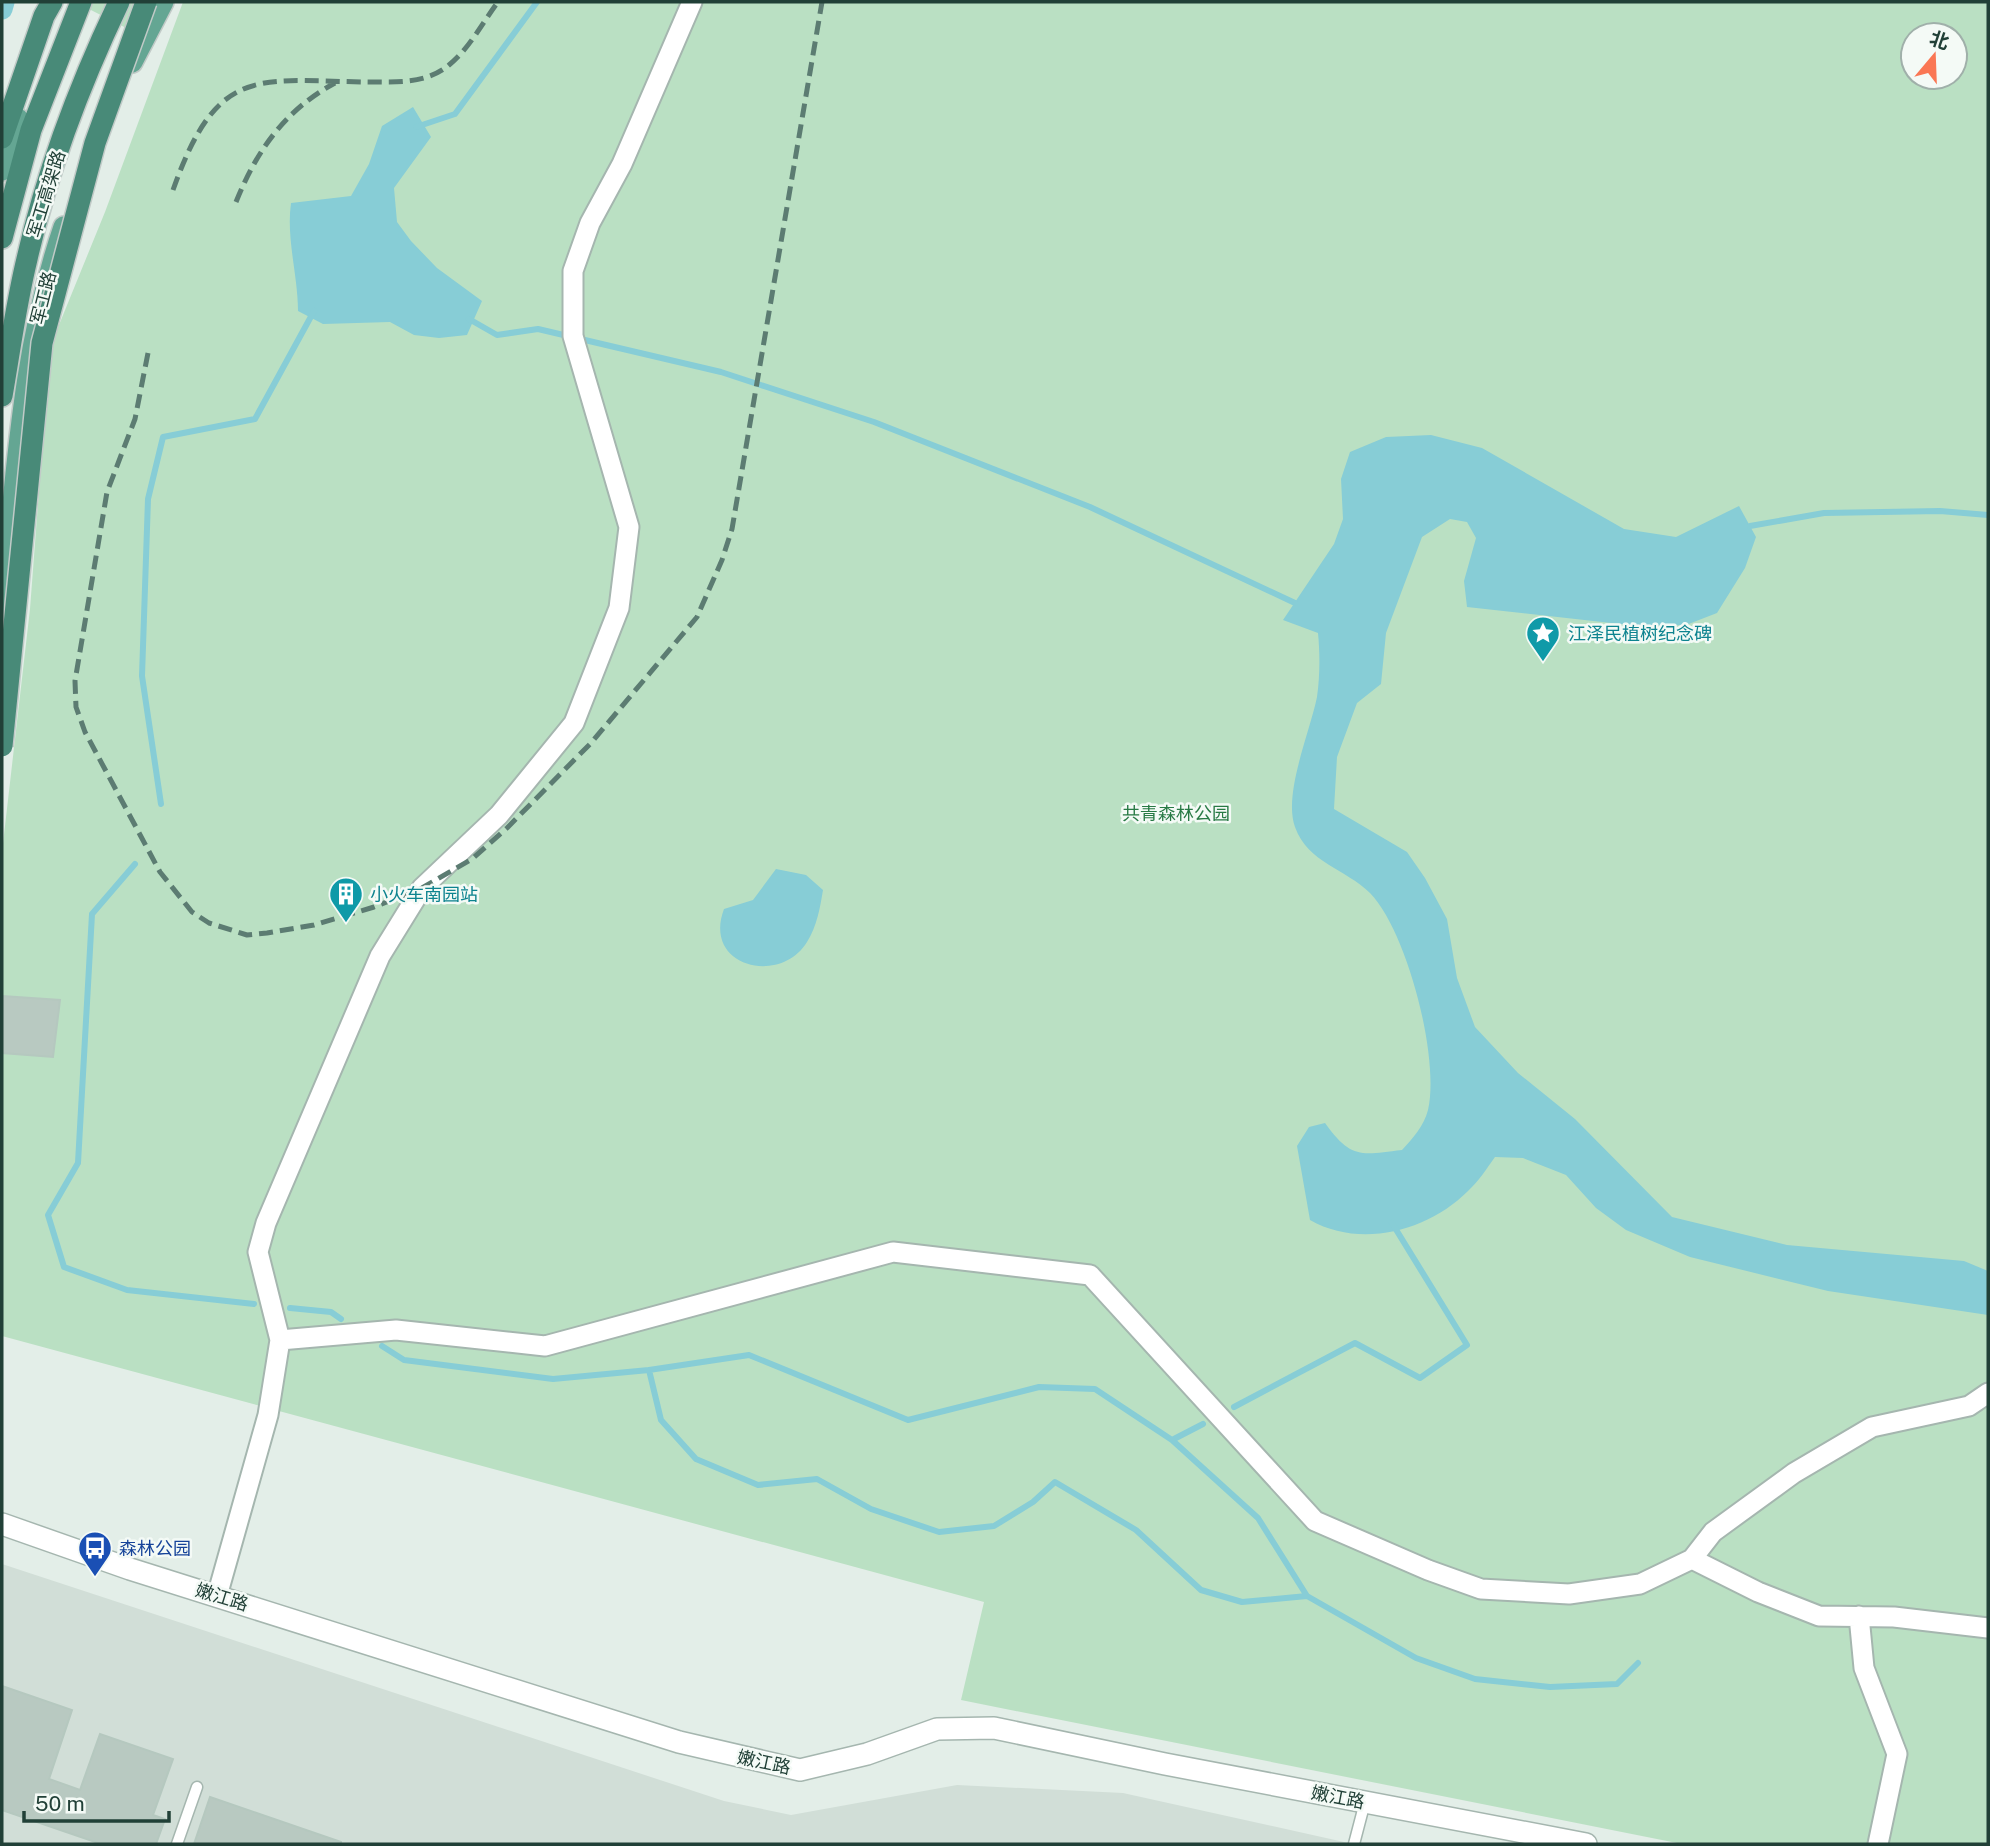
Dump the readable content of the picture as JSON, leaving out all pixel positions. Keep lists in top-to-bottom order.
{
  "streets": {
    "highway": ["军工高架路"],
    "main road": ["军工路"],
    "street": ["嫩江路"]
  },
  "parks": ["共青森林公园"],
  "places": {
    "place": ["江泽民植树纪念碑"],
    "building": ["小火车南园站"],
    "bus stop": ["森林公园"]
  },
  "scale_bar": "50 m",
  "north": "top"
}
